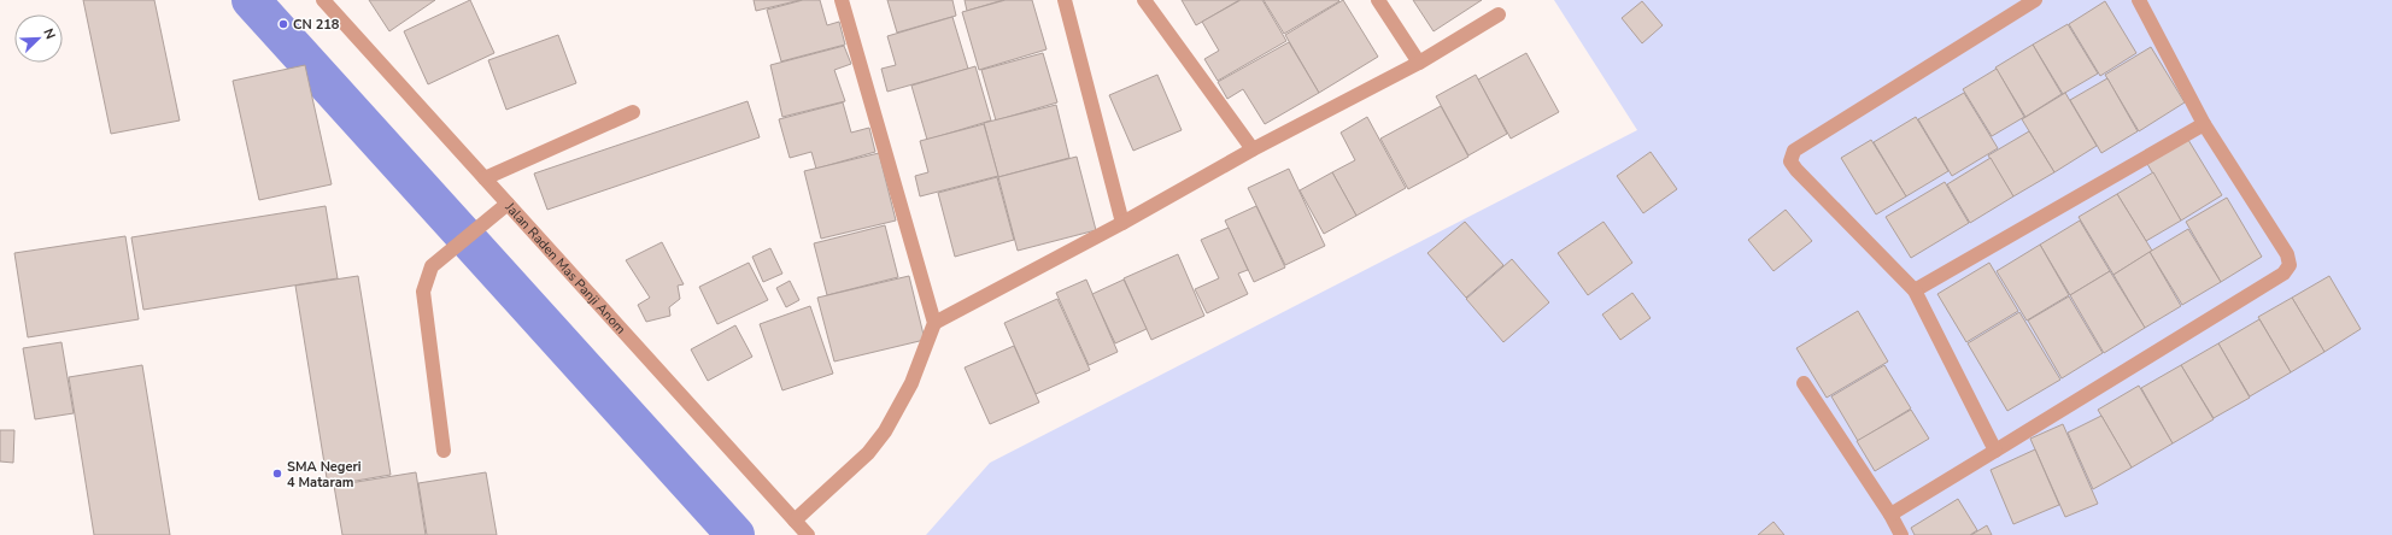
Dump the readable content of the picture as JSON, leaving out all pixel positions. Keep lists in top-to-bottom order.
{
  "streets": {
    "street": ["Jalan Raden Mas Panji Anom"]
  },
  "places": ["CN 218", "SMA Negeri 4 Mataram"],
  "north": "top right"
}
